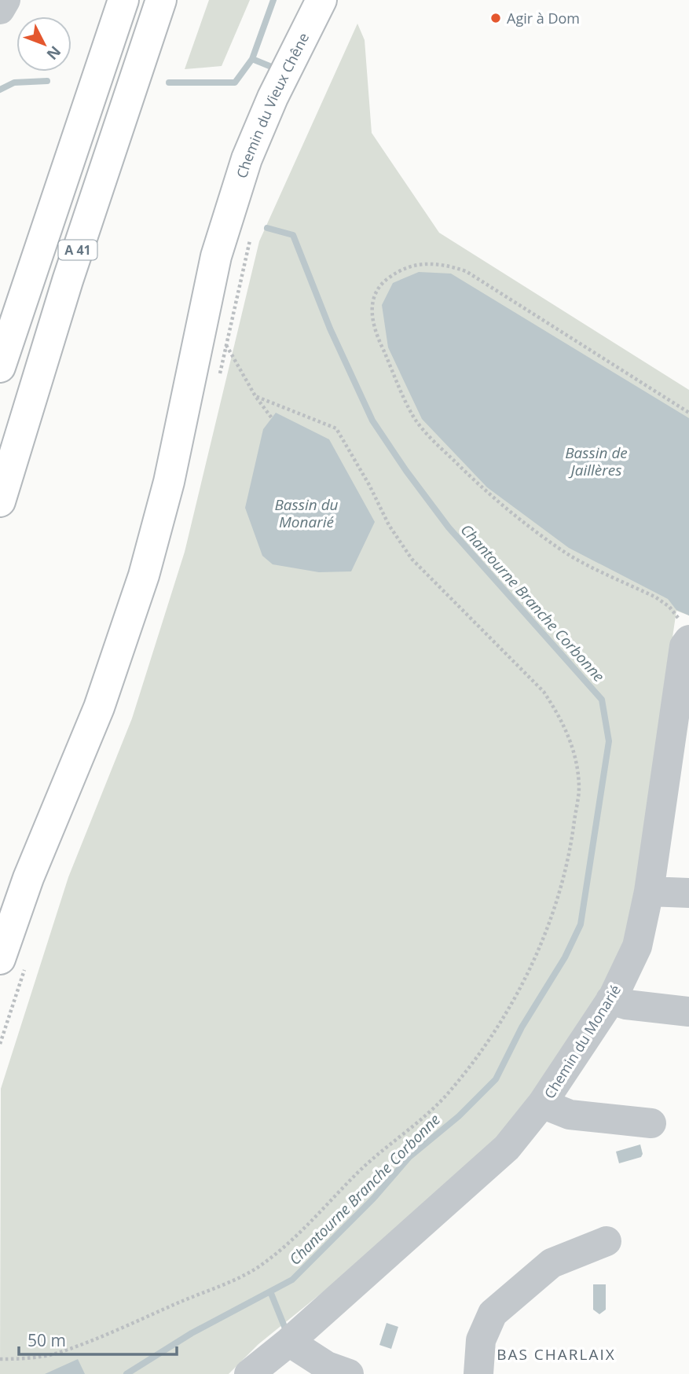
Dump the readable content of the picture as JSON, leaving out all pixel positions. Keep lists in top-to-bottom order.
{
  "streets": {
    "main road": ["Chemin du Vieux Chêne", "A 41"],
    "street": ["Chemin du Monarié"]
  },
  "districts": ["BAS CHARLAIX"],
  "water": ["Bassin de Jaillères", "Bassin du Monarié", "Chantourne Branche Corbonne"],
  "places": ["Agir à Dom"],
  "scale_bar": "50 m",
  "north": "bottom right"
}
